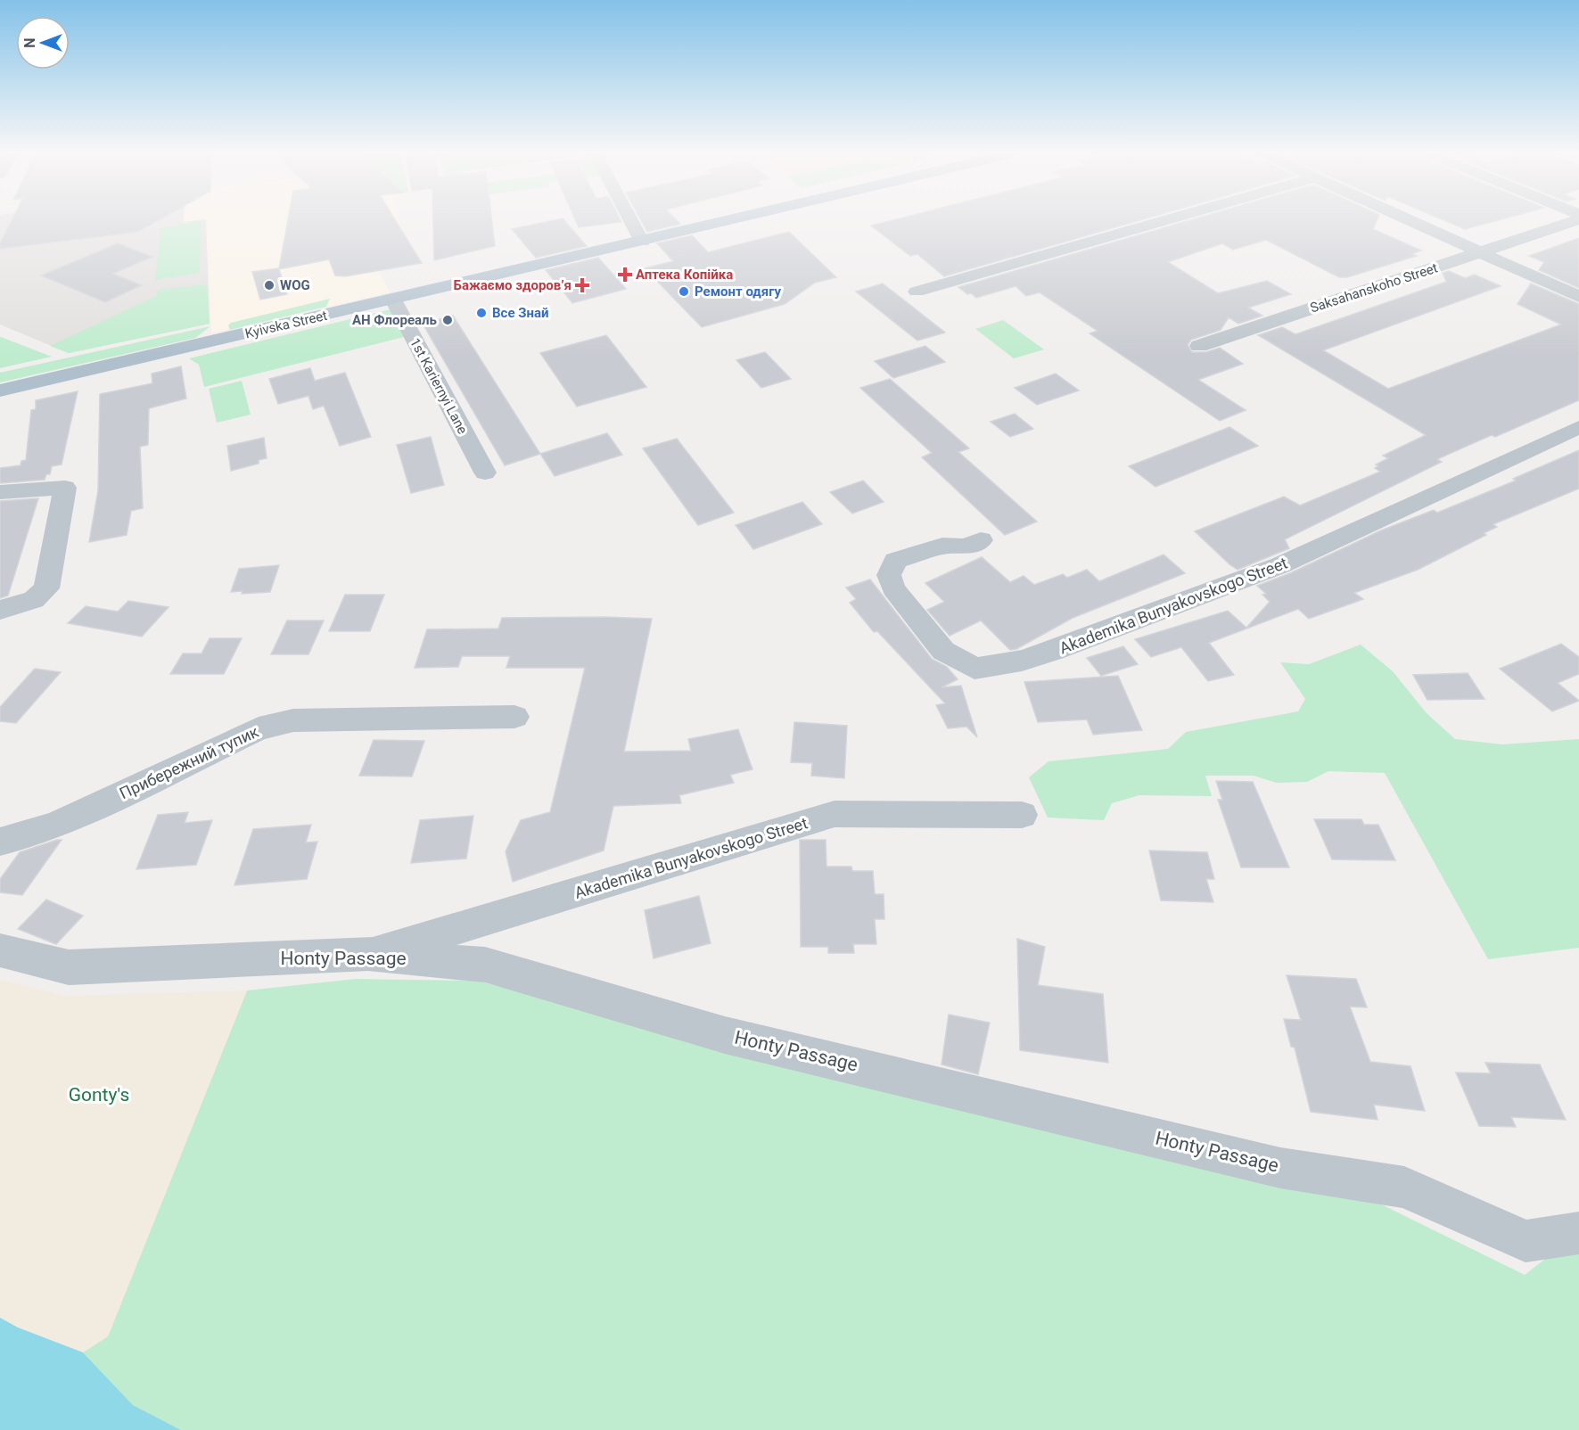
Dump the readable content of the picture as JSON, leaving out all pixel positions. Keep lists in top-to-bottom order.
{
  "streets": {
    "main road": ["Kyivska Street"],
    "street": [
      "Saksahanskoho Street",
      "1st Kariernyi Lane",
      "Akademika Bunyakovskogo Street",
      "Прибережний тупик",
      "Honty Passage"
    ]
  },
  "crossings": [
    ["Kyivska Street", "1st Kariernyi Lane"],
    ["Akademika Bunyakovskogo Street", "Honty Passage"]
  ],
  "parks": ["Gonty's"],
  "places": {
    "health": ["Аптека Копійка", "Бажаємо здоров’я"],
    "other": [
      "WOG",
      "Ремонт одягу",
      "Все Знай",
      "АН Флореаль"
    ]
  },
  "north": "left"
}
